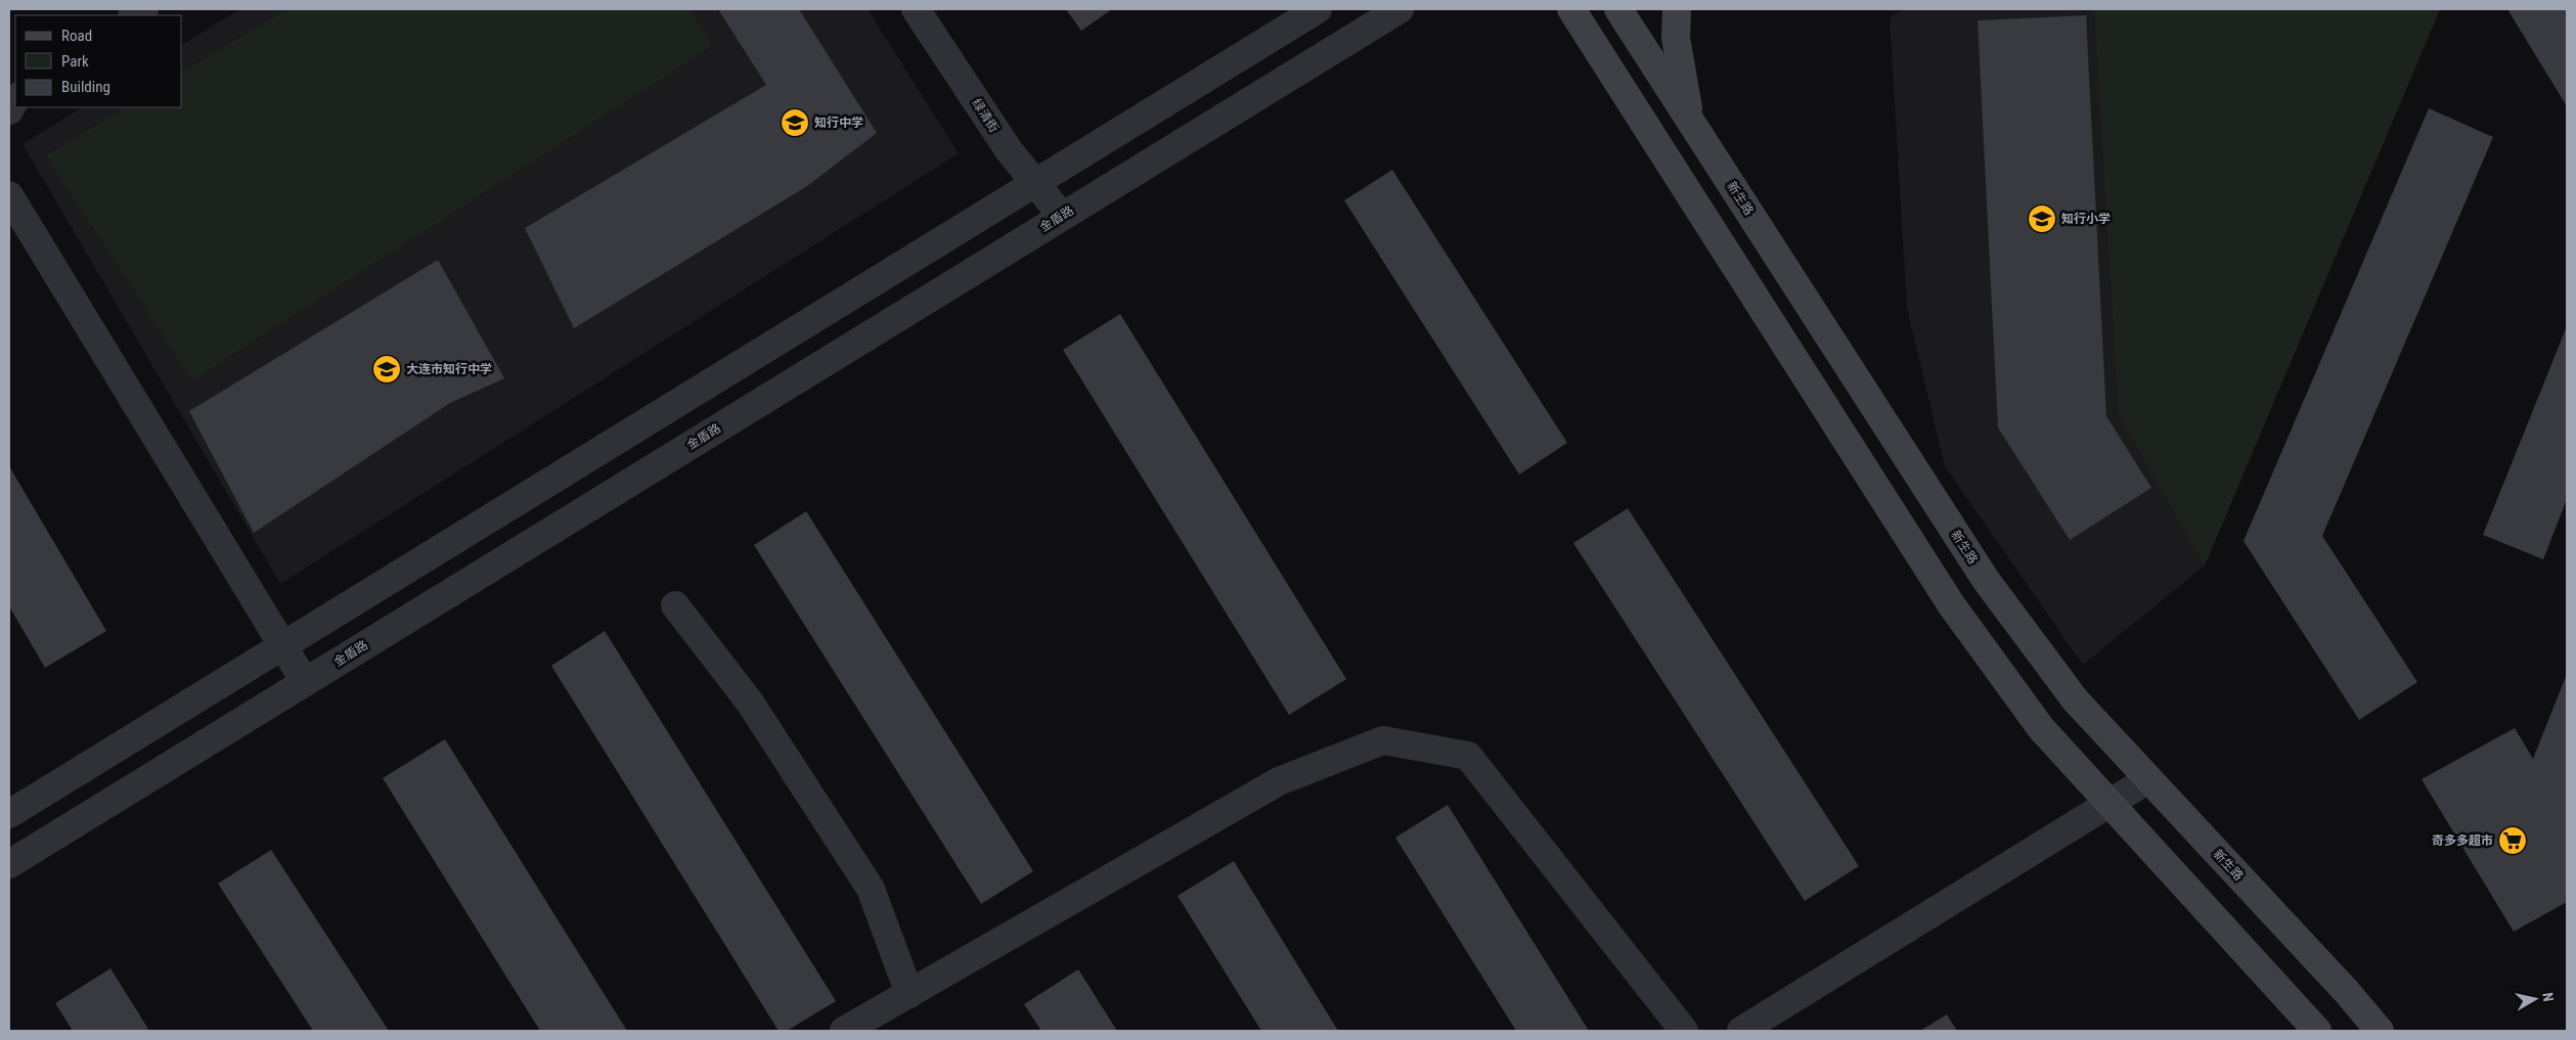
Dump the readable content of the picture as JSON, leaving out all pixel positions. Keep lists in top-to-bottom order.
{
  "streets": {
    "main road": ["新生路"],
    "street": ["绿清街", "金盾路"]
  },
  "crossings": [
    ["绿清街", "金盾路"]
  ],
  "places": {
    "school or university": ["知行中学", "知行小学", "大连市知行中学"],
    "supermarket": ["奇多多超市"]
  },
  "legend": ["Road", "Park", "Building"],
  "north": "right"
}
